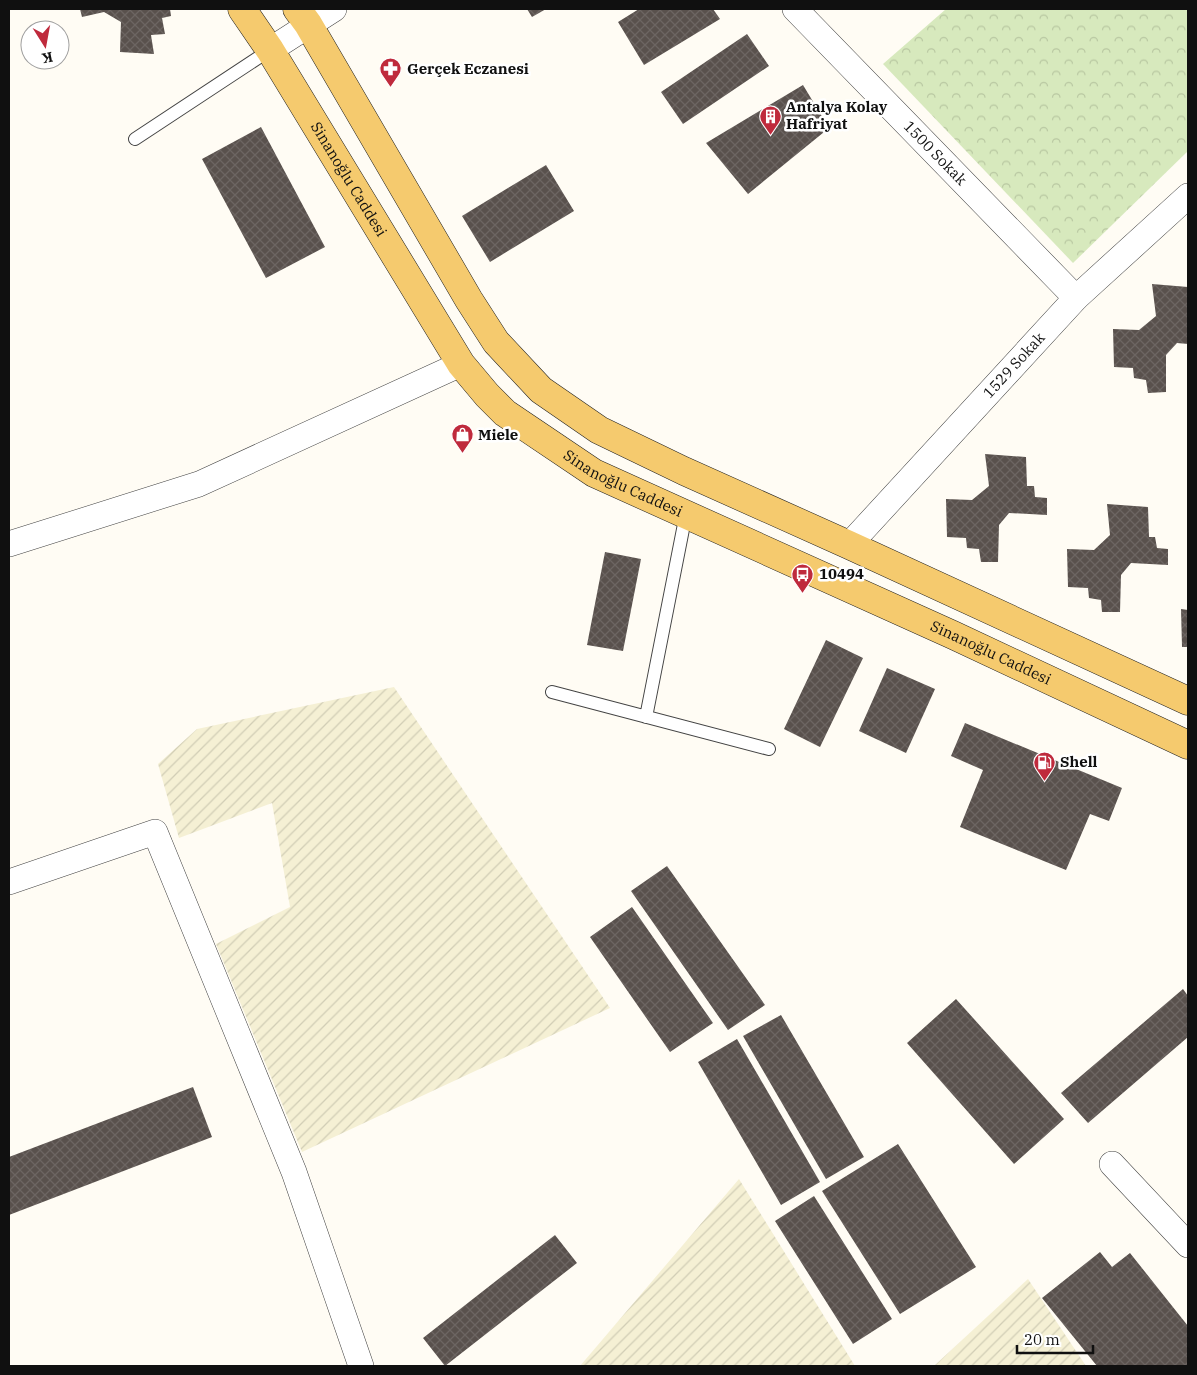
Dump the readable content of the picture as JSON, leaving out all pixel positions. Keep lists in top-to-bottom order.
{
  "streets": {
    "main road": ["Si̇nanoğlu Caddesi"],
    "street": ["1500 Sokak", "1529 Sokak"]
  },
  "crossings": [
    ["1500 Sokak", "1529 Sokak"]
  ],
  "places": {
    "pharmacy": ["Gerçek Eczanesi"],
    "building": ["Antalya Kolay Hafriyat"],
    "shop": ["Miele"],
    "bus stop": ["10494"],
    "fuel station": ["Shell"]
  },
  "scale_bar": "20 m",
  "north": "bottom"
}
